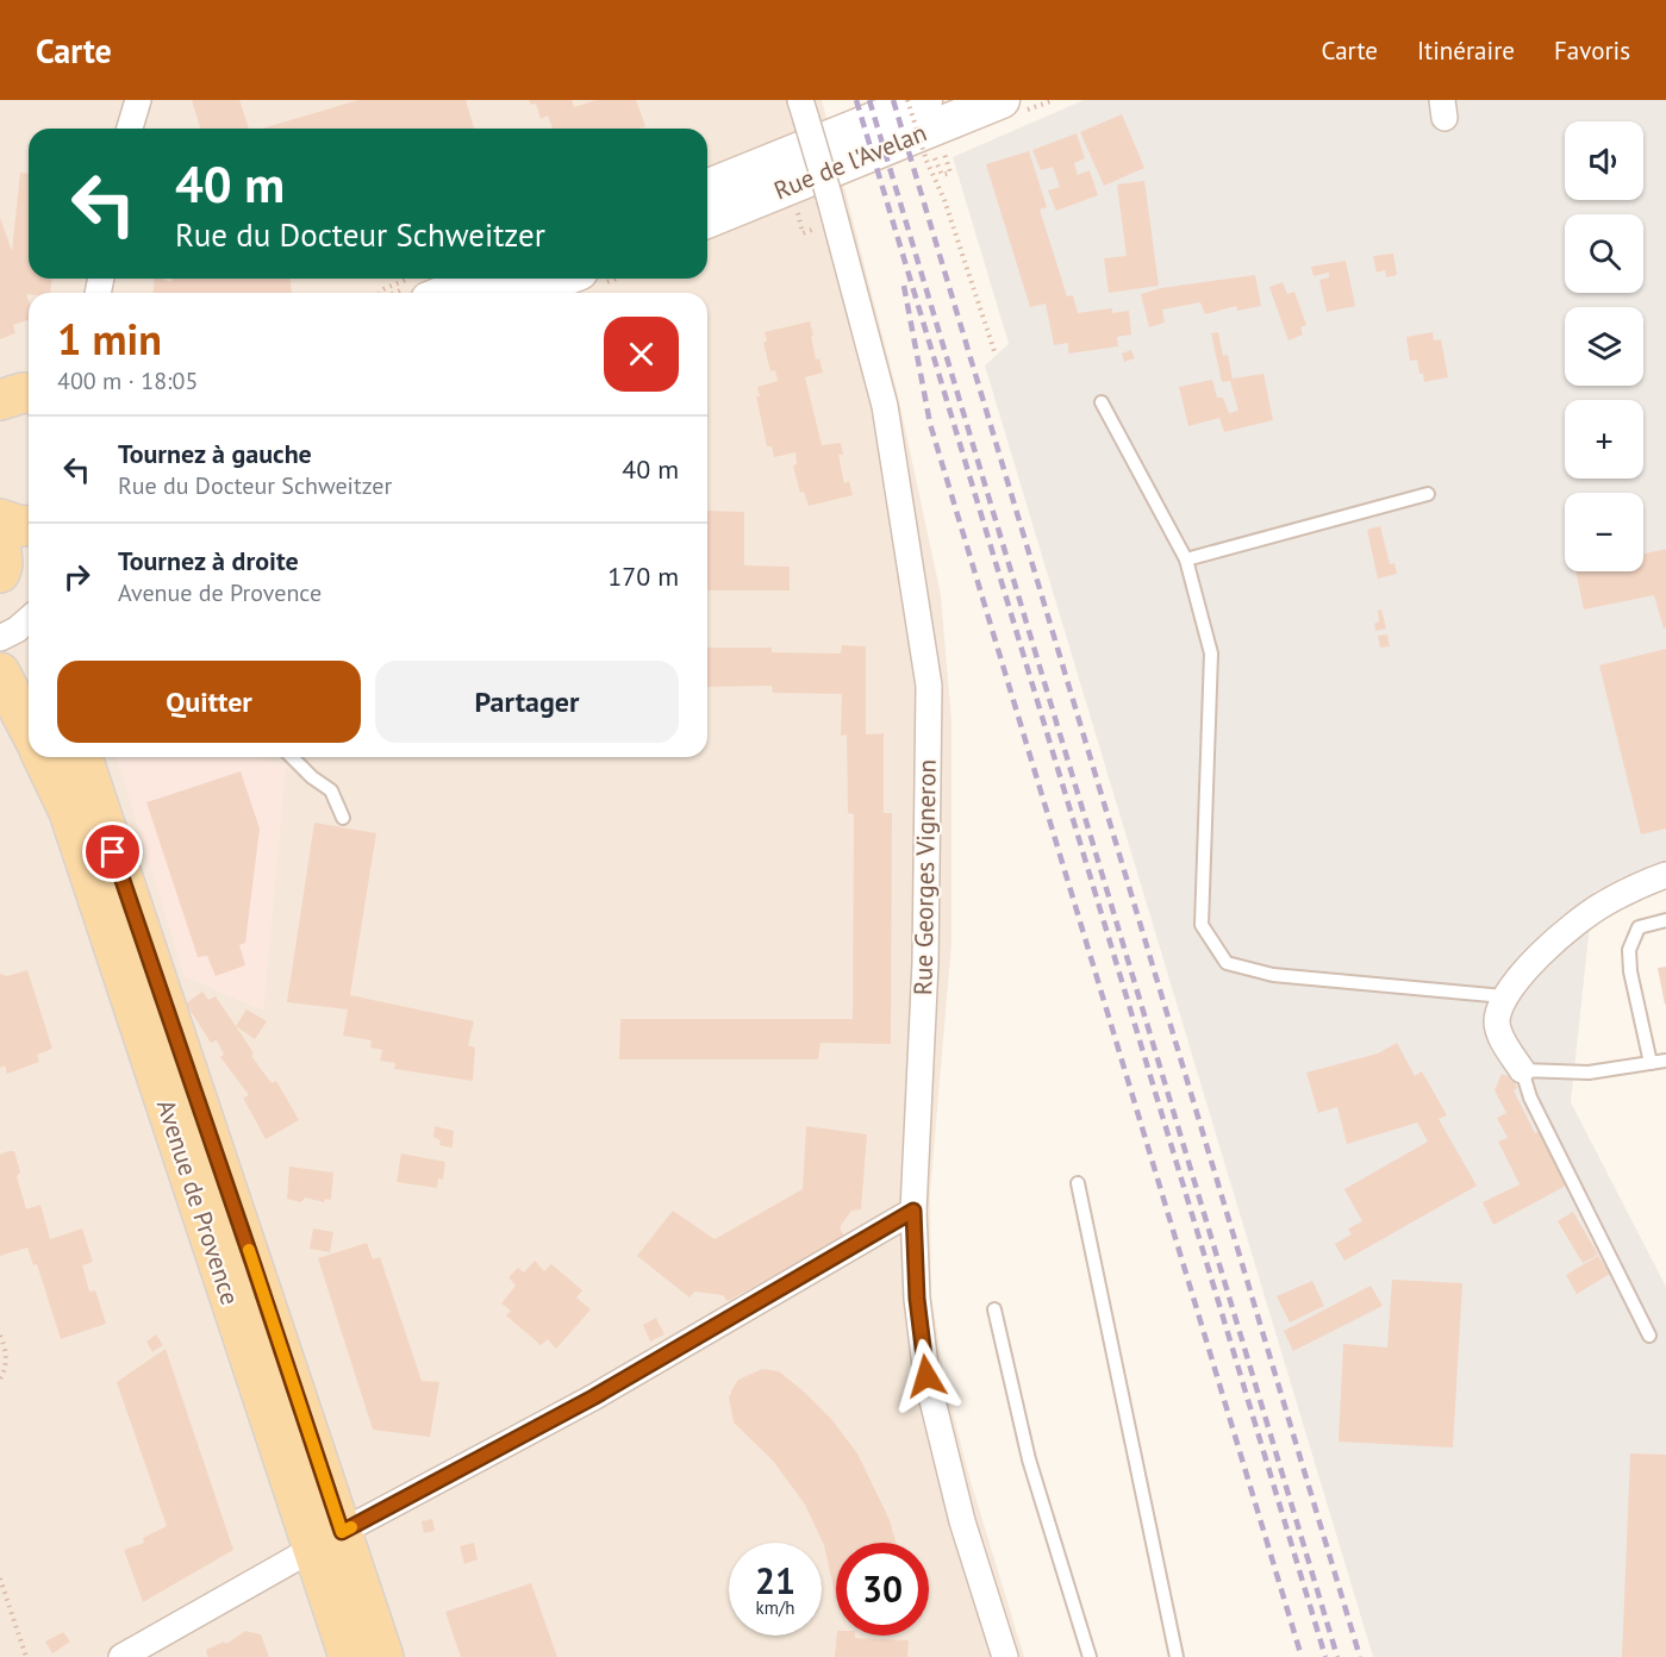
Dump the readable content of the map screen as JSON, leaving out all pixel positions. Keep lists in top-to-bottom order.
{
  "streets": {
    "main road": ["Rue de l'Avelan", "Avenue de Provence"],
    "street": ["Rue Georges Vigneron"]
  },
  "page": {
    "header": "Carte",
    "nav": ["Carte", "Itinéraire", "Favoris"],
    "map_buttons": ["+", "−"],
    "turn": ["40 m", "Rue du Docteur Schweitzer"],
    "heading": ["1 min", "400 m · 18:05"],
    "list": [
      {
        "name": "Tournez à gauche",
        "note": "Rue du Docteur Schweitzer",
        "value": "40 m"
      },
      {
        "name": "Tournez à droite",
        "note": "Avenue de Provence",
        "value": "170 m"
      }
    ],
    "buttons": ["Quitter", "Partager"],
    "speed": "21 km/h",
    "limit": "30"
  }
}
